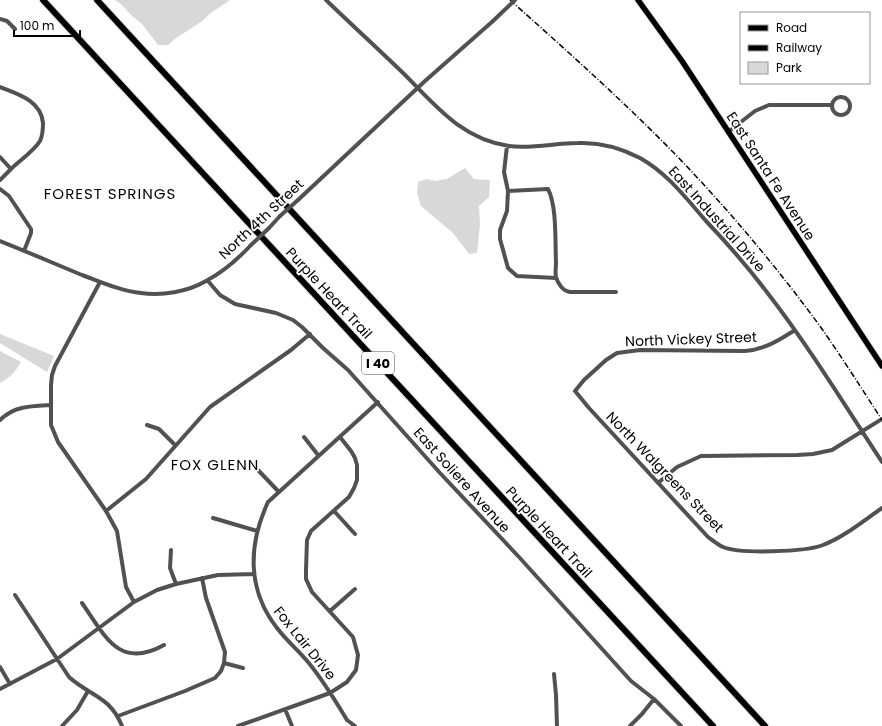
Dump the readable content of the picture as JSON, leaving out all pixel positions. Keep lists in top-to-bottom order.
{
  "streets": {
    "highway": ["Purple Heart Trail", "I 40"],
    "main road": ["East Santa Fe Avenue"],
    "street": [
      "North 4th Street",
      "East Industrial Drive",
      "North Vickey Street",
      "North Walgreens Street",
      "East Soliere Avenue",
      "Fox Lair Drive"
    ]
  },
  "crossings": [
    ["North 4th Street", "East Industrial Drive"],
    ["North 4th Street", "East Soliere Avenue"],
    ["East Industrial Drive", "North Vickey Street"],
    ["North Vickey Street", "North Walgreens Street"],
    ["East Soliere Avenue", "Fox Lair Drive"]
  ],
  "districts": ["FOREST SPRINGS", "FOX GLENN"],
  "legend": ["Road", "Railway", "Park"],
  "scale_bar": "100 m"
}
